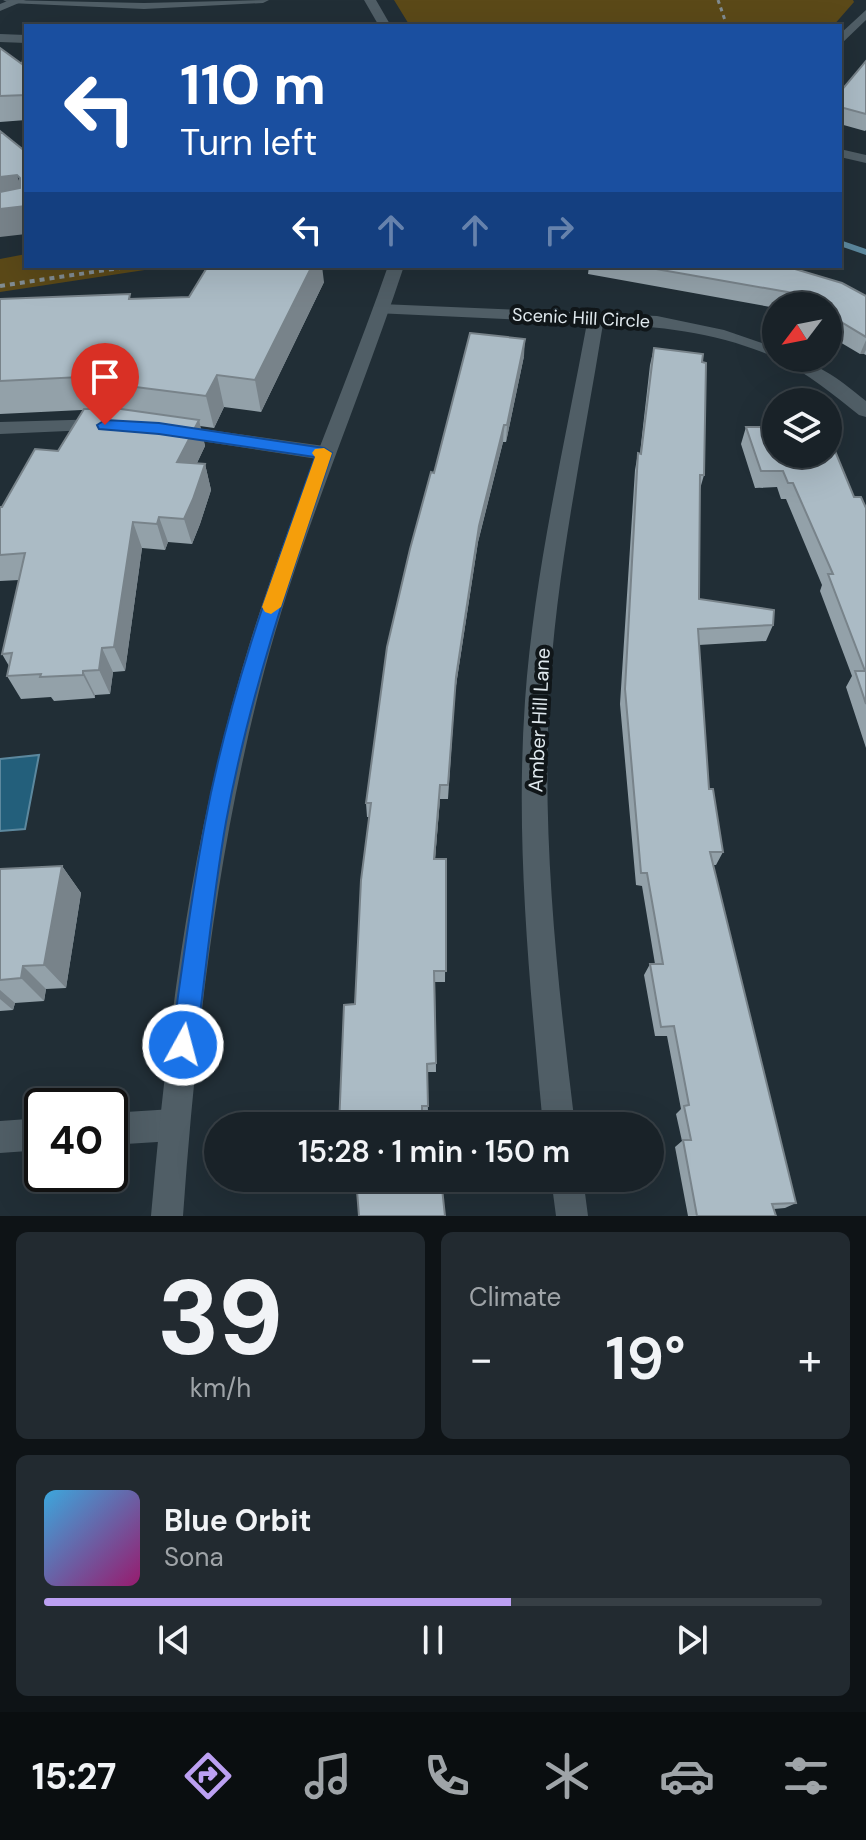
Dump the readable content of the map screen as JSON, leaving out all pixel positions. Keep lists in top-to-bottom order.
{
  "streets": {
    "street": ["Scenic Hill Circle", "Amber Hill Lane"]
  },
  "crossings": [
    ["Scenic Hill Circle", "Amber Hill Lane"]
  ],
  "north": "bottom left",
  "page": {
    "turn": ["110 m", "Turn left"],
    "limit": "40",
    "trip": "15:28 · 1 min · 150 m",
    "tile": [
      ["39", "km/h"],
      "Climate"
    ],
    "heat": ["−", "19°", "+"],
    "song": ["Blue Orbit", "Sona"],
    "tabs": "15:27"
  }
}
